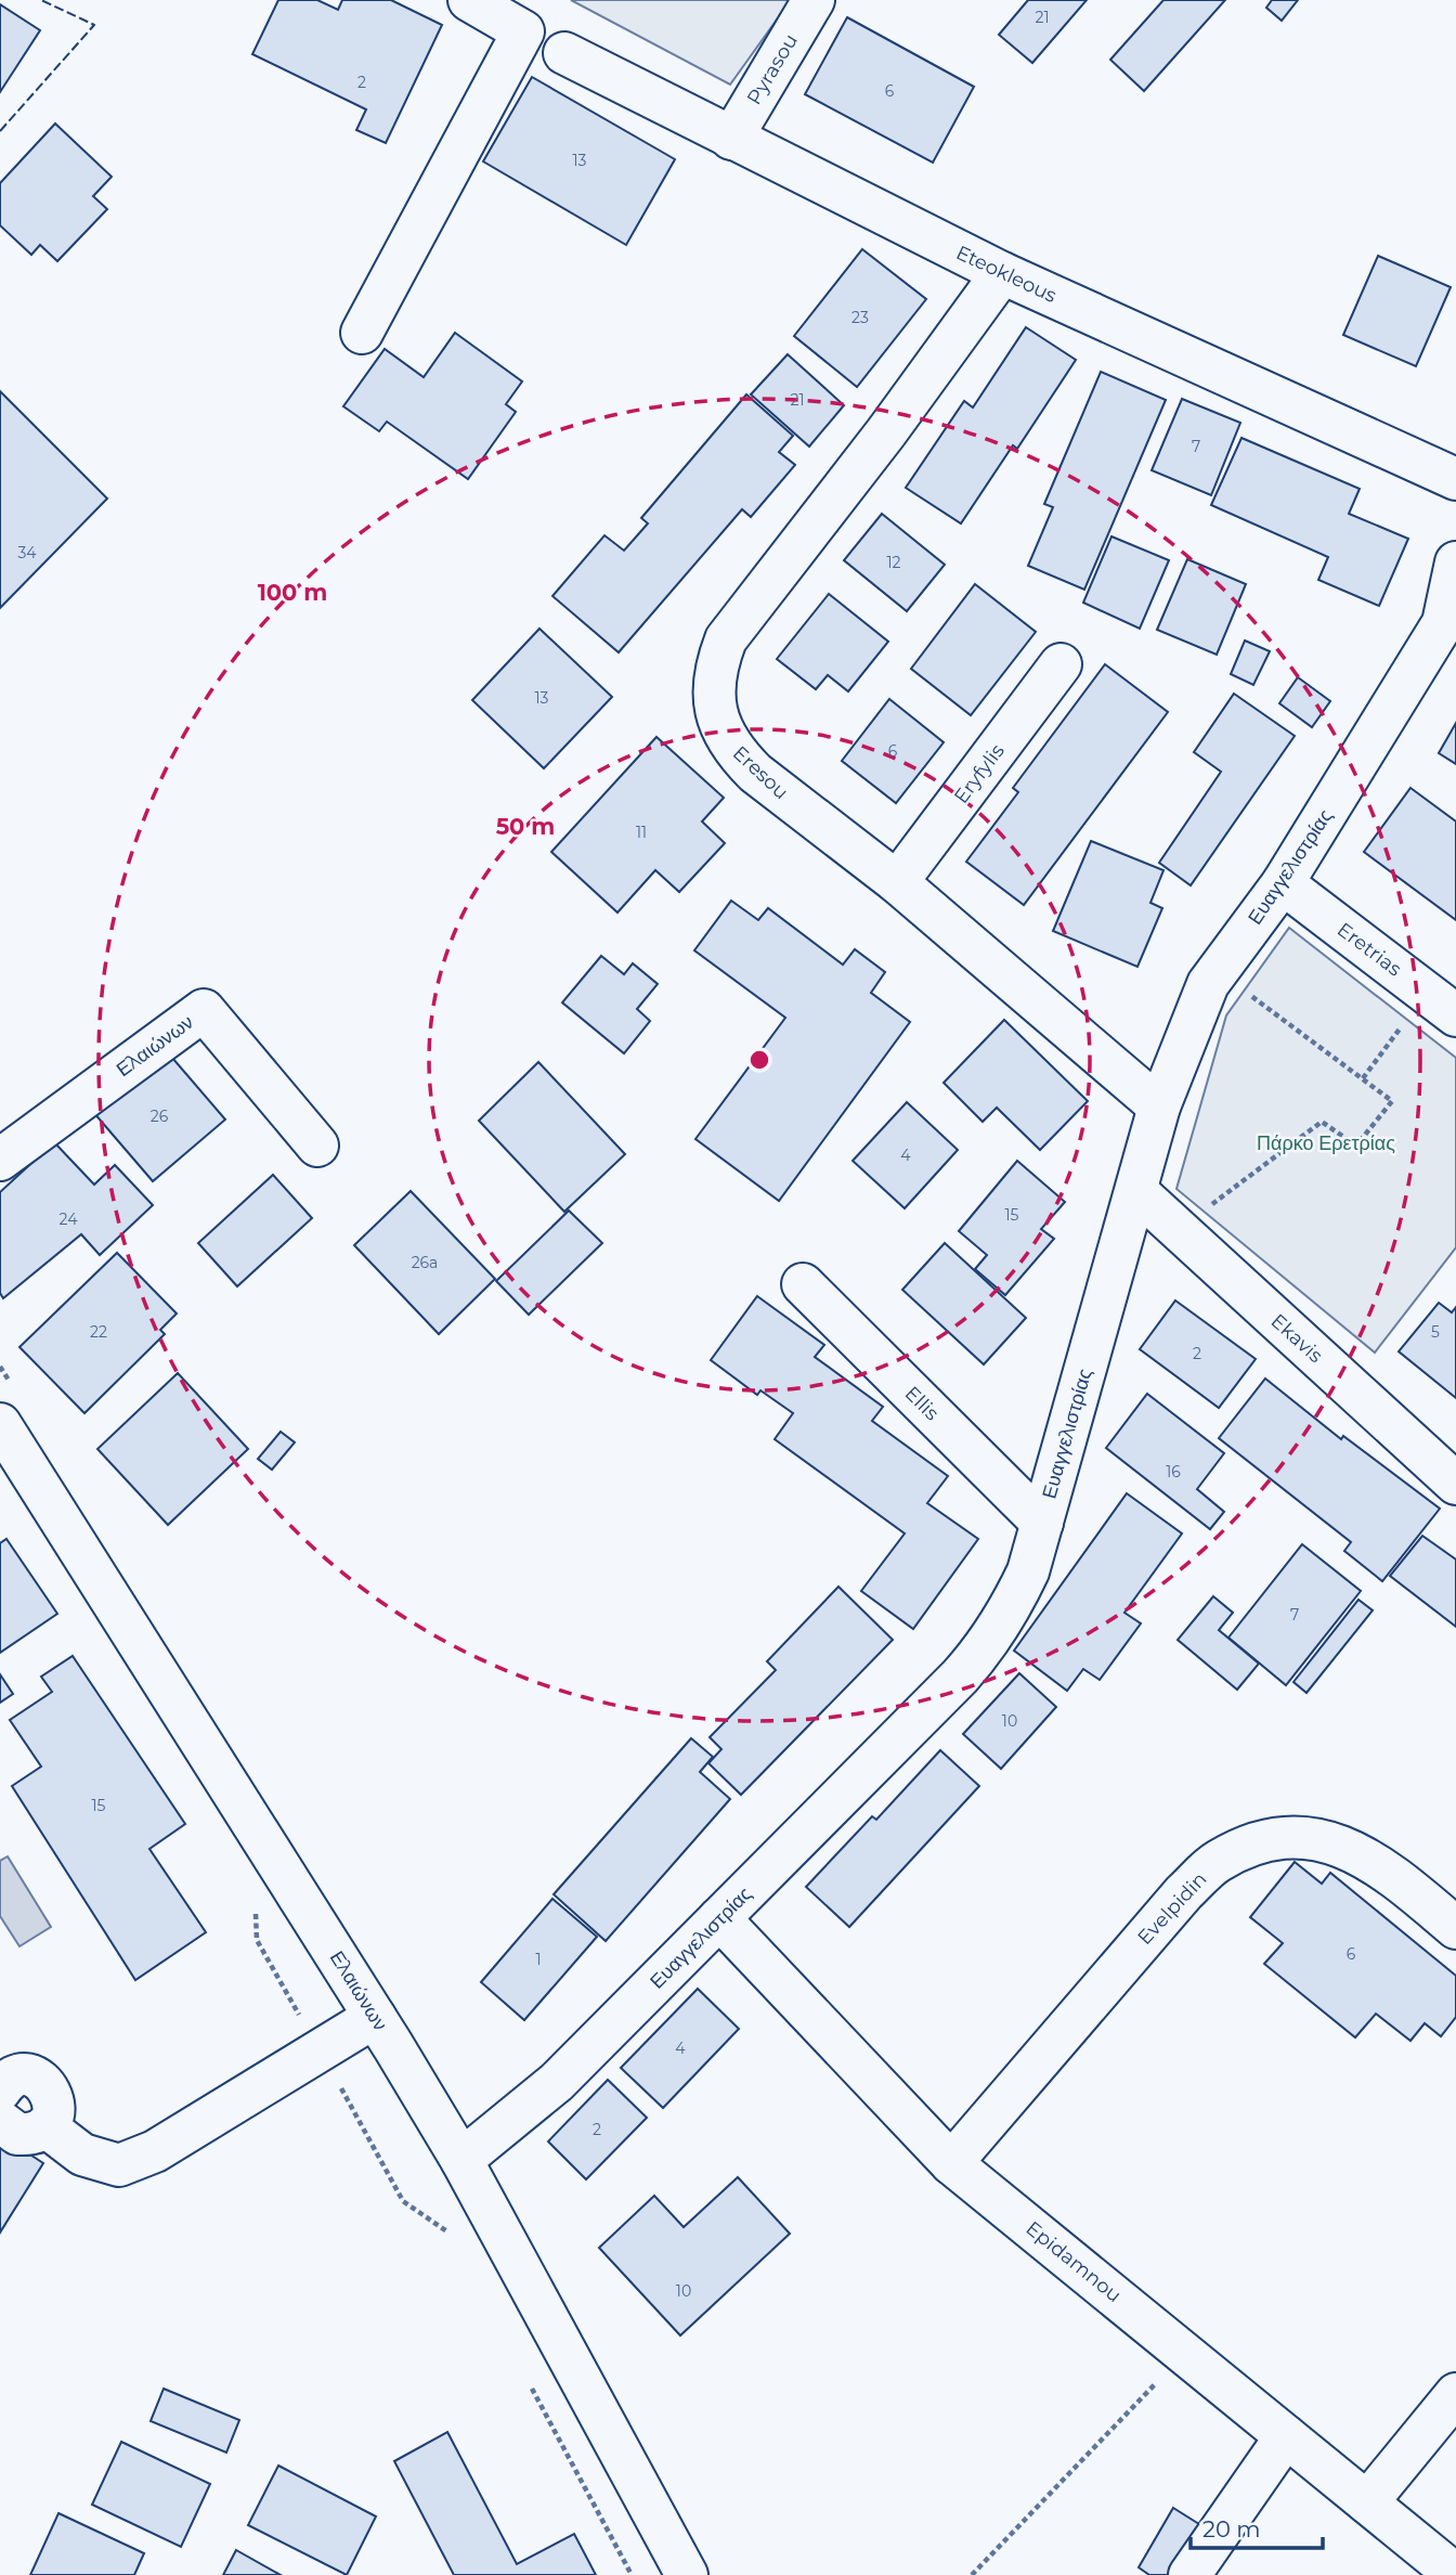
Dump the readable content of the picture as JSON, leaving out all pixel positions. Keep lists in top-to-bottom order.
{
  "streets": {
    "street": [
      "Pyrasou",
      "Eteokleous",
      "Eresou",
      "Eryfylis",
      "Ευαγγελιστρίας",
      "Eretrias",
      "Ελαιώνων",
      "Ekavis",
      "Ellis",
      "Evelpidin",
      "Epidamnou"
    ]
  },
  "crossings": [
    ["Pyrasou", "Eteokleous"],
    ["Eteokleous", "Eresou"],
    ["Eresou", "Eryfylis"],
    ["Eresou", "Ευαγγελιστρίας"],
    ["Ευαγγελιστρίας", "Eretrias"],
    ["Ευαγγελιστρίας", "Ελαιώνων"],
    ["Ευαγγελιστρίας", "Ekavis"],
    ["Ευαγγελιστρίας", "Ellis"],
    ["Ευαγγελιστρίας", "Epidamnou"],
    ["Evelpidin", "Epidamnou"]
  ],
  "parks": ["Πάρκο Ερετρίας"],
  "house_numbers": [
    "21",
    "2",
    "6",
    "13",
    "23",
    "21",
    "7",
    "34",
    "12",
    "13",
    "6",
    "11",
    "26",
    "4",
    "15",
    "24",
    "26a",
    "22",
    "5",
    "2",
    "16",
    "7",
    "10",
    "15",
    "6",
    "1",
    "4",
    "2",
    "10"
  ],
  "scale_bar": "20 m",
  "rings": ["100 m", "50 m"]
}
